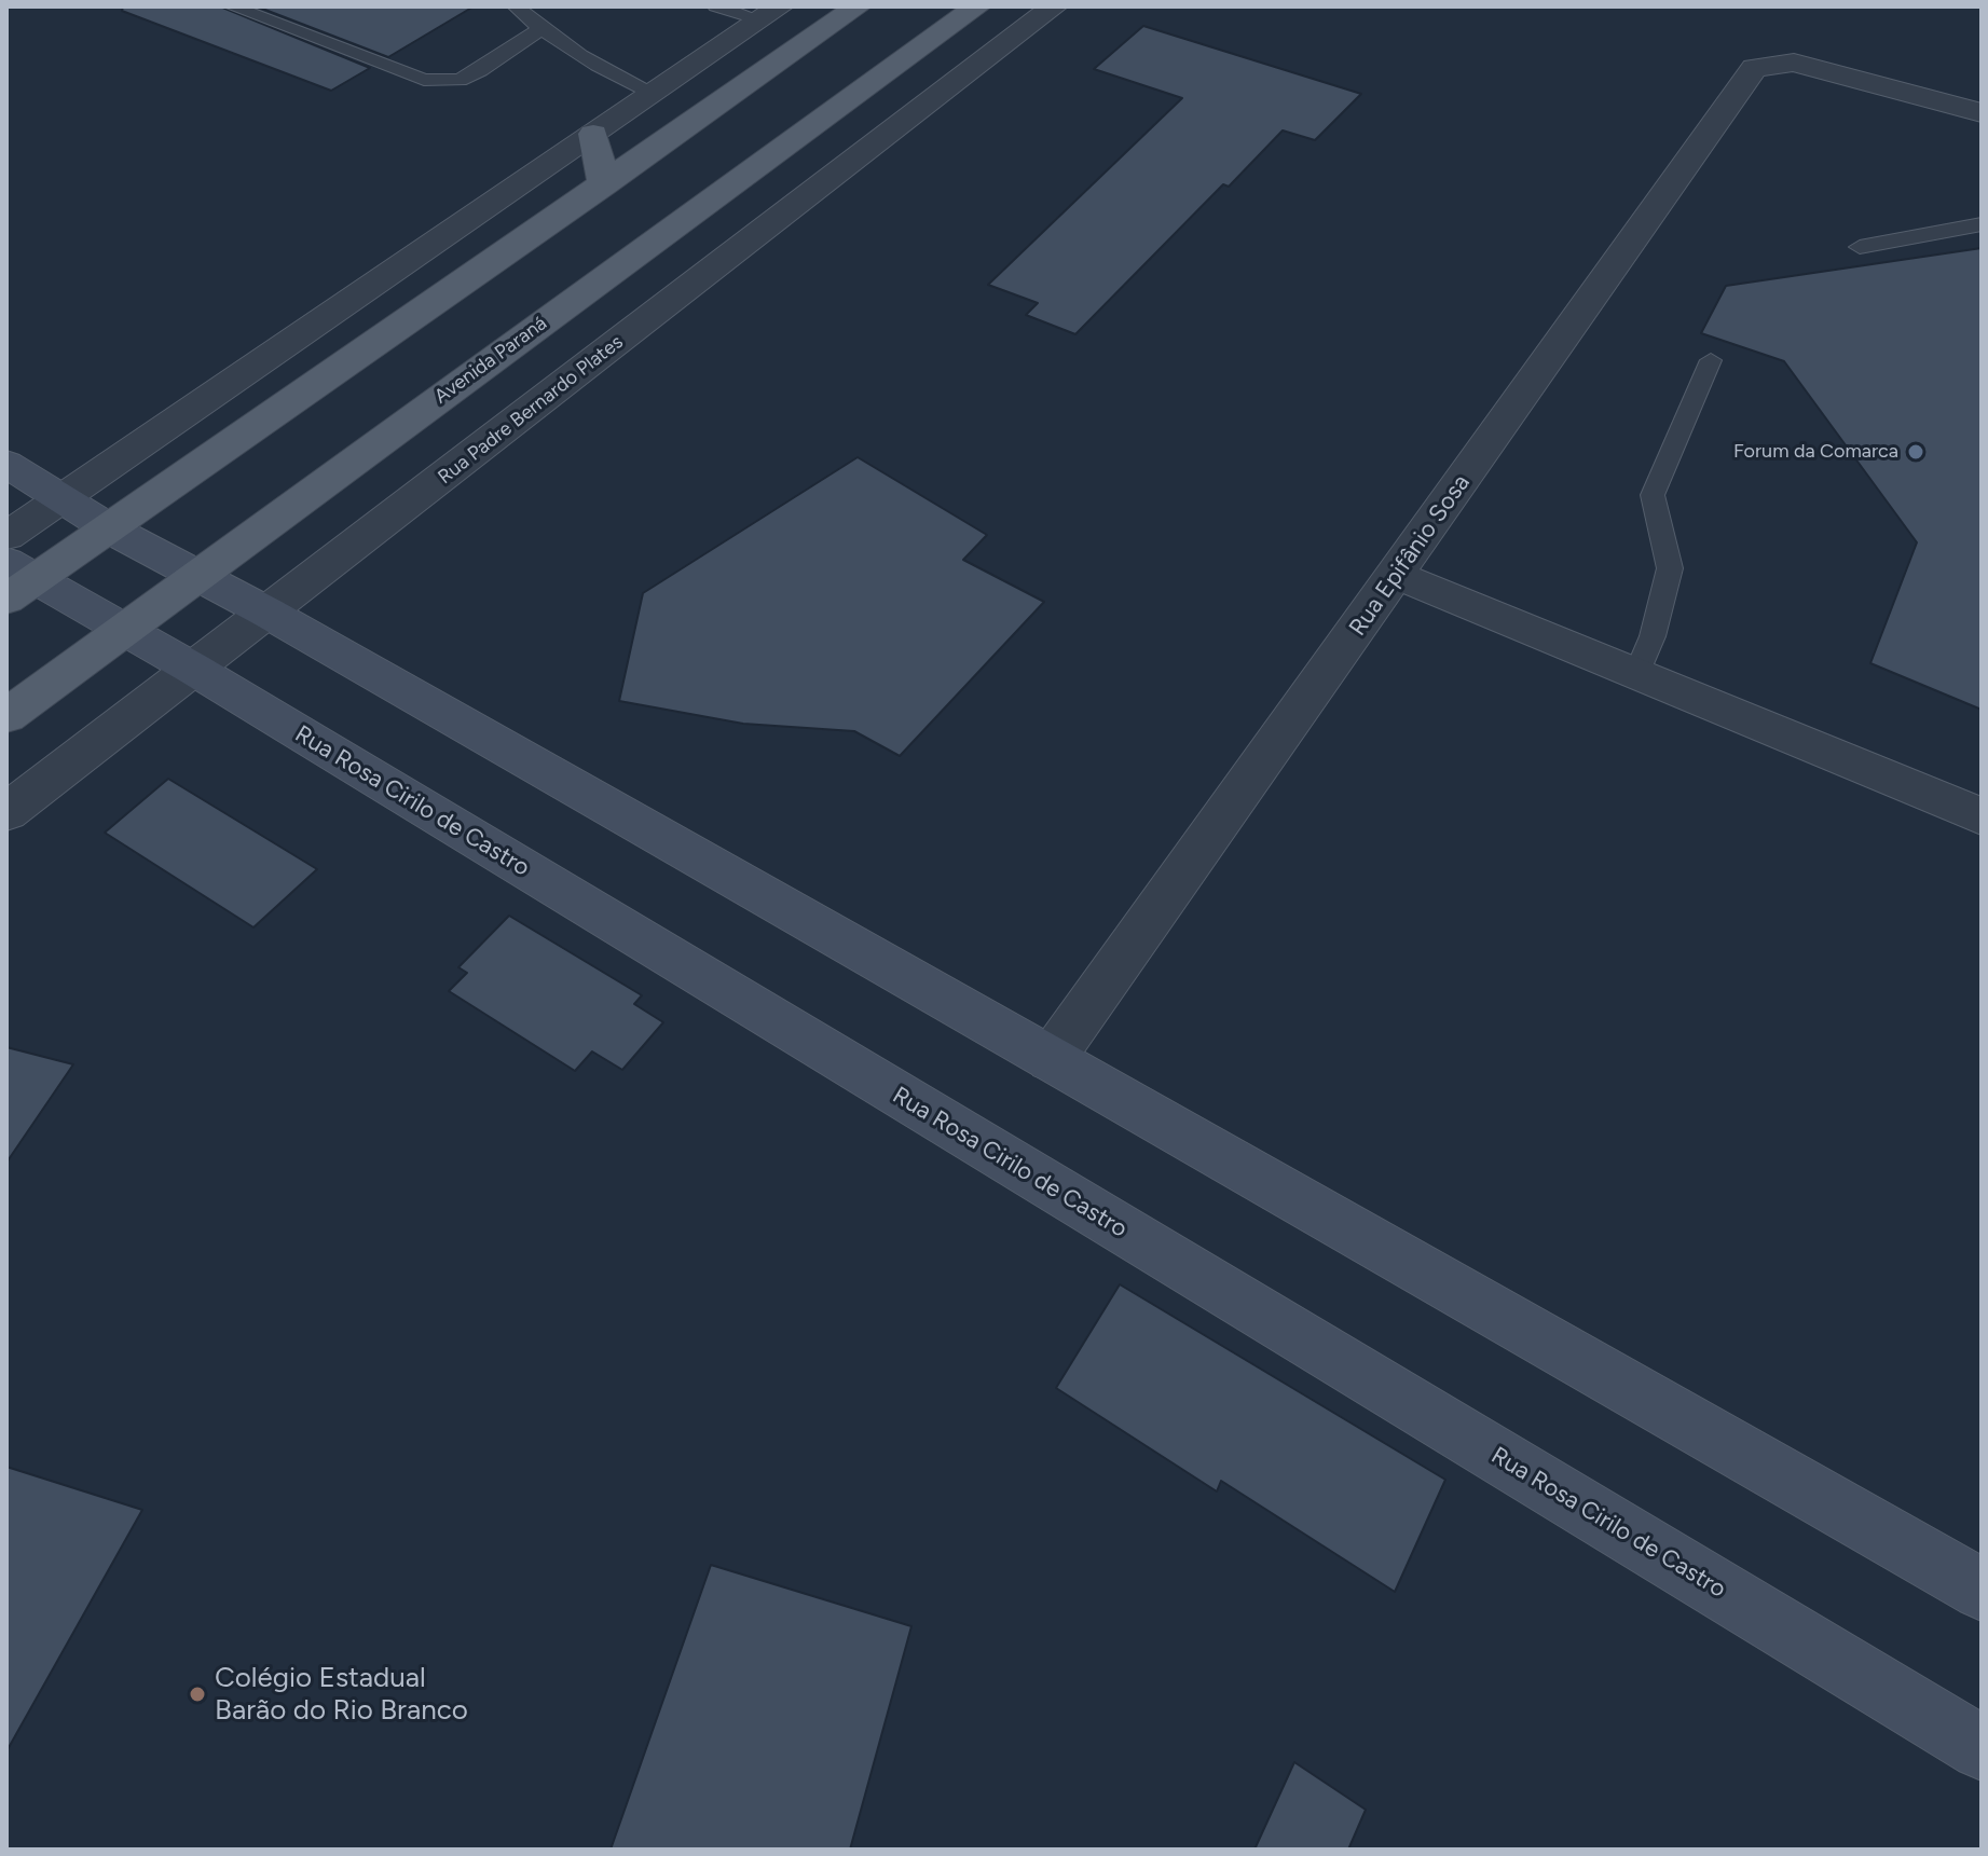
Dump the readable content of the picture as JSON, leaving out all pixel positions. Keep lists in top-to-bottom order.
{
  "streets": {
    "main road": ["Avenida Paraná", "Rua Rosa Cirilo de Castro"],
    "street": ["Rua Padre Bernardo Plates", "Rua Epifânio Sosa"]
  },
  "crossings": [
    ["Avenida Paraná", "Rua Rosa Cirilo de Castro"],
    ["Rua Padre Bernardo Plates", "Rua Rosa Cirilo de Castro"]
  ],
  "places": ["Forum da Comarca", "Colégio Estadual Barão do Rio Branco"]
}
